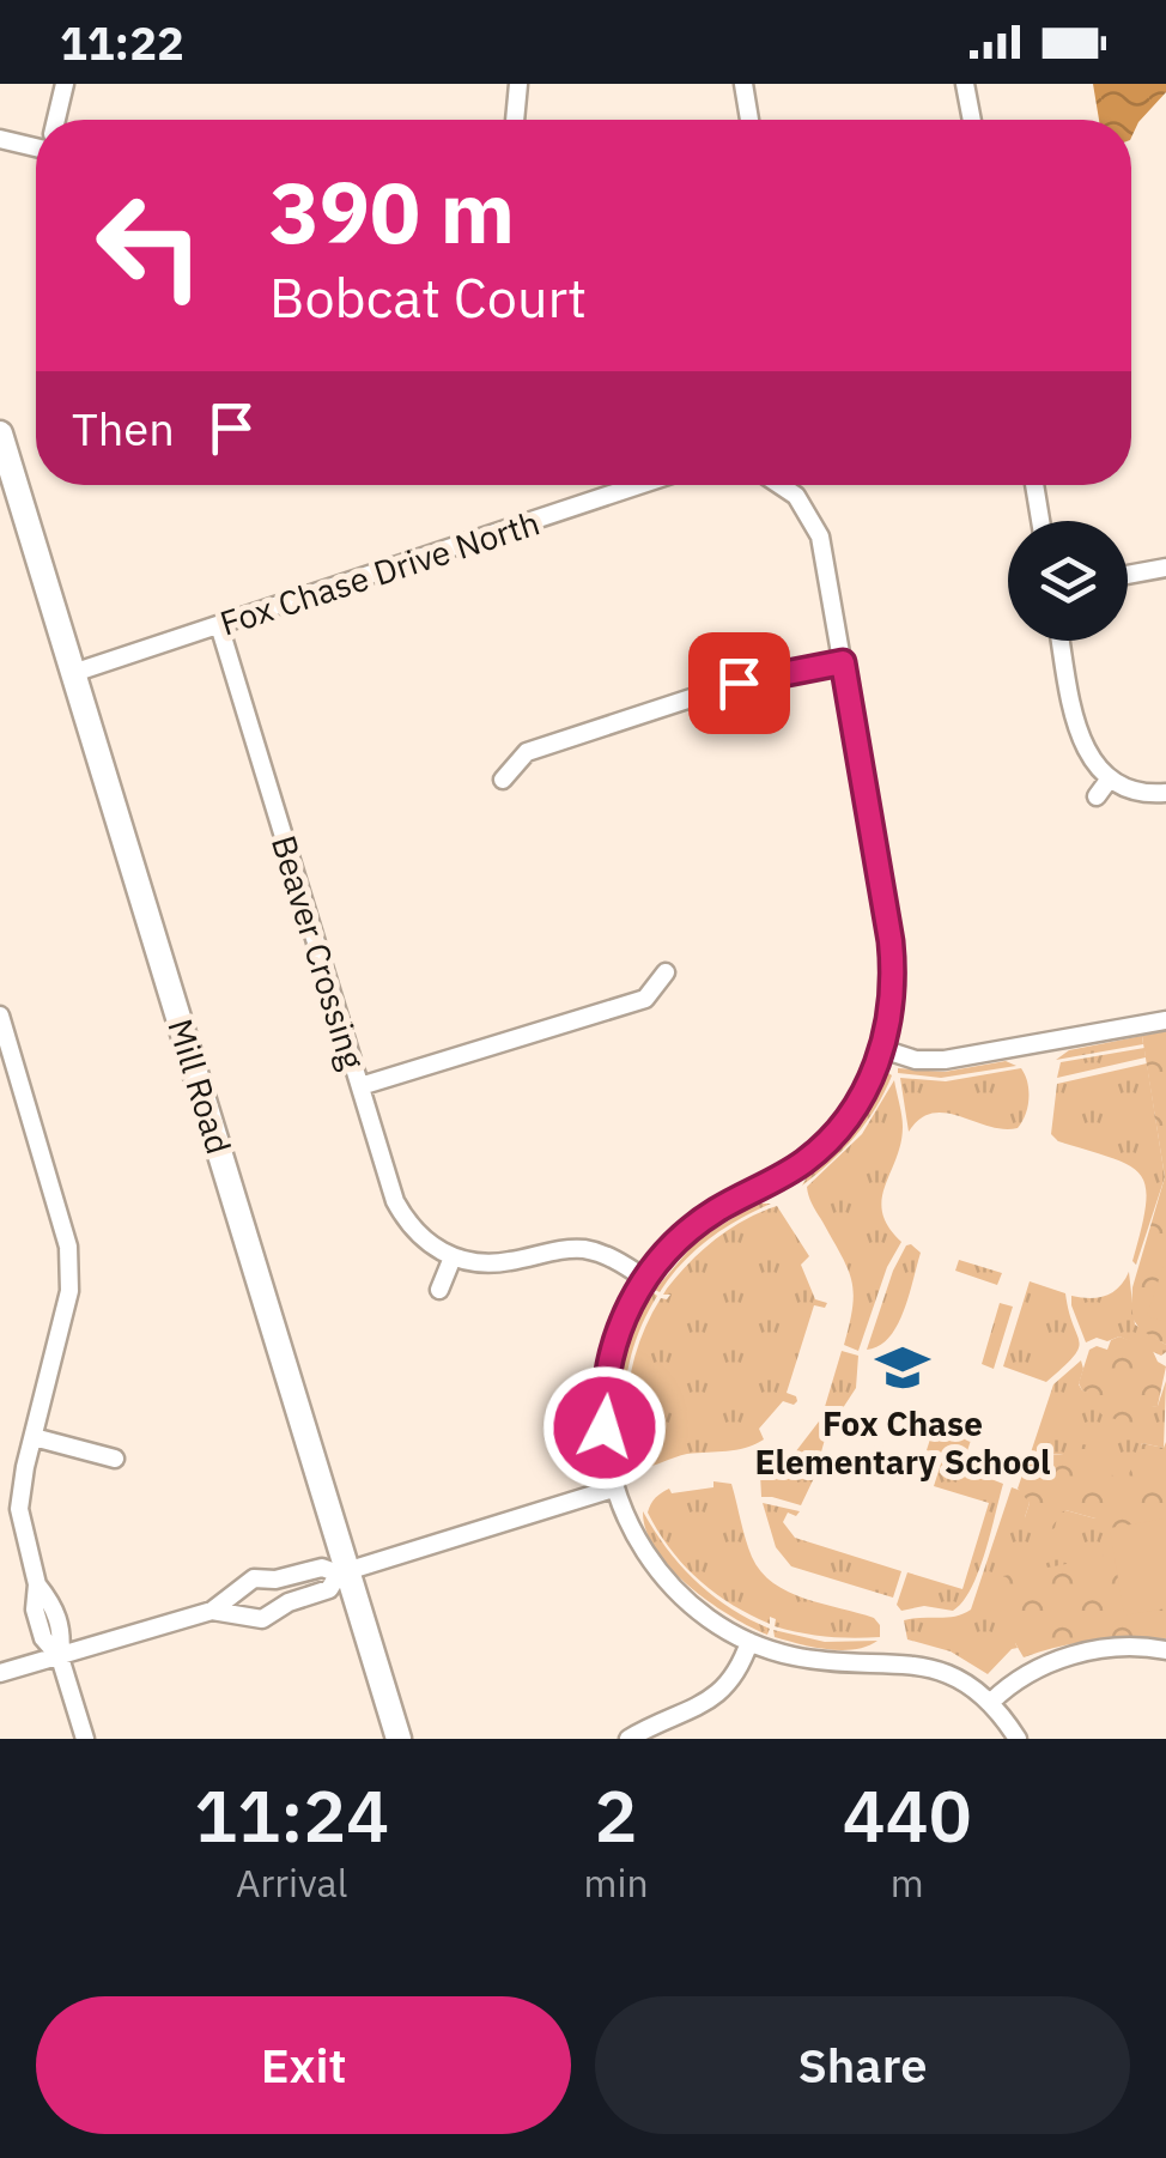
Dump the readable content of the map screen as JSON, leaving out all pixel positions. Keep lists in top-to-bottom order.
{
  "streets": {
    "street": ["Fox Chase Drive North", "Beaver Crossing", "Mill Road"]
  },
  "crossings": [
    ["Fox Chase Drive North", "Beaver Crossing"],
    ["Fox Chase Drive North", "Mill Road"]
  ],
  "places": {
    "school or university": ["Fox Chase Elementary School"]
  },
  "page": {
    "status": "11:22",
    "turn": ["390 m", "Bobcat Court"],
    "then": "Then",
    "eta": [
      "11:24",
      "Arrival",
      "2",
      "min",
      "440",
      "m"
    ],
    "buttons": ["Exit", "Share"]
  }
}
